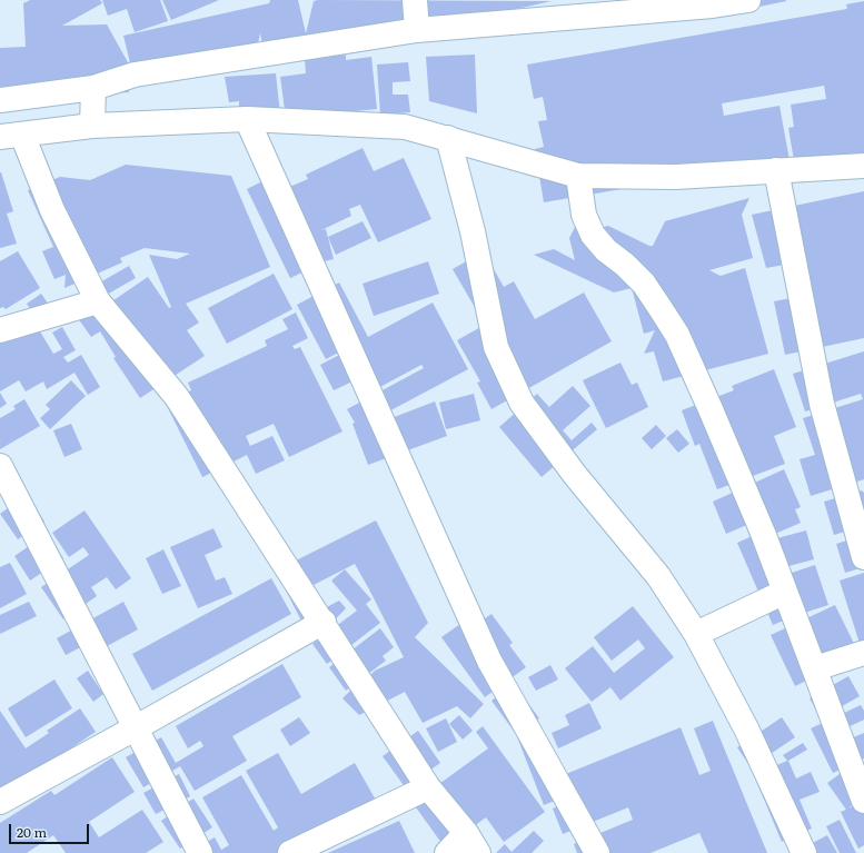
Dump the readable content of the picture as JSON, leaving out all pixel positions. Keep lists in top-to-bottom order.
{
  "scale_bar": "20 m"
}
